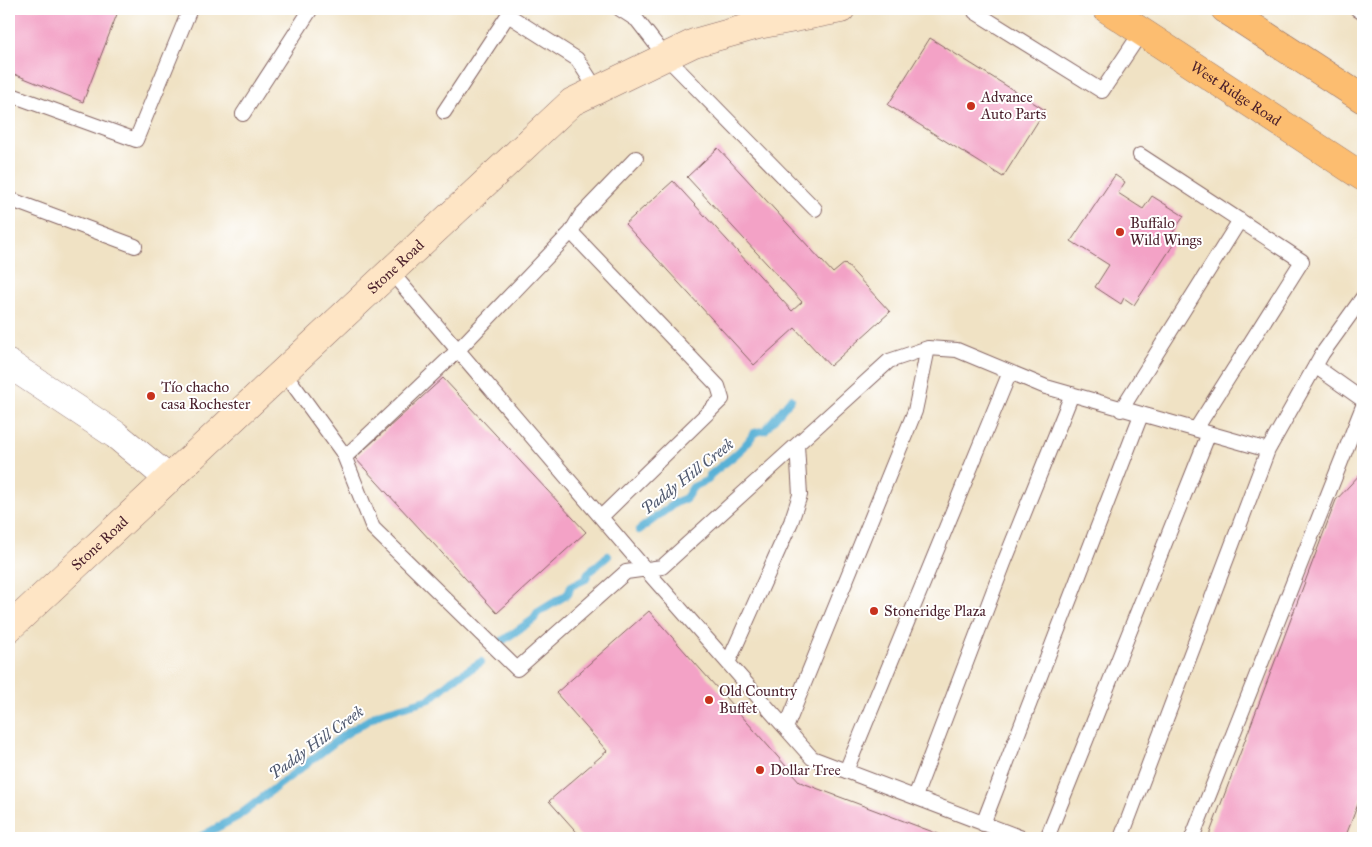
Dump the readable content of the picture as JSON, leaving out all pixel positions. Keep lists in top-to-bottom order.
{
  "streets": {
    "highway": ["West Ridge Road"],
    "street": ["Stone Road"]
  },
  "water": ["Paddy Hill Creek"],
  "places": [
    "Advance Auto Parts",
    "Buffalo Wild Wings",
    "Tío chacho casa Rochester",
    "Stoneridge Plaza",
    "Old Country Buffet",
    "Dollar Tree"
  ]
}
